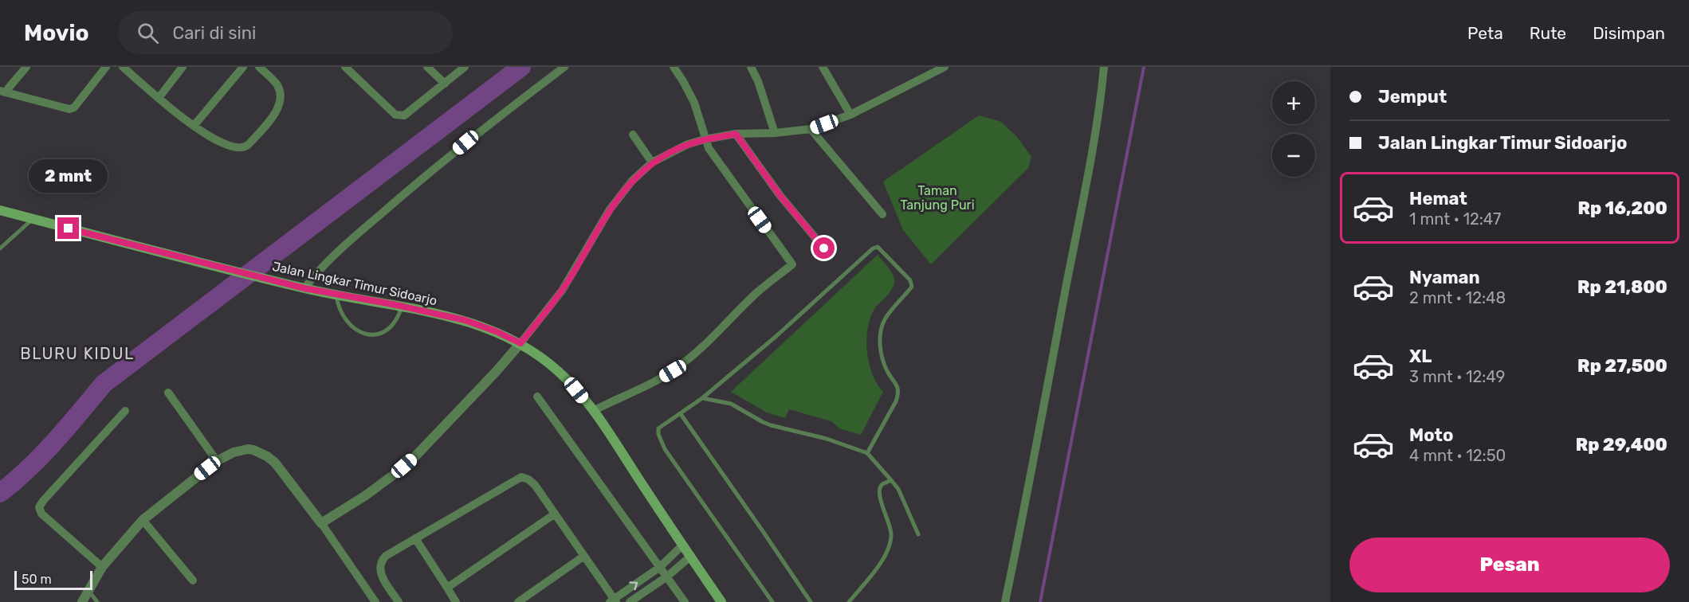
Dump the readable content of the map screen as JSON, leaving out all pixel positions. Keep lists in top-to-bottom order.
{
  "streets": {
    "main road": ["Jalan Lingkar Timur Sidoarjo"]
  },
  "districts": ["BLURU KIDUL"],
  "parks": ["Taman Tanjung Puri"],
  "scale_bar": "50 m",
  "page": {
    "header": "Movio",
    "search": "Cari di sini",
    "nav": ["Peta", "Rute", "Disimpan"],
    "banner": ["Jemput", "Jalan Lingkar Timur Sidoarjo"],
    "map_buttons": ["+", "−"],
    "bubble": "2 mnt",
    "list": [
      {
        "name": "Hemat",
        "note": "1 mnt · 12:47",
        "value": "Rp 16,200"
      },
      {
        "name": "Nyaman",
        "note": "2 mnt · 12:48",
        "value": "Rp 21,800"
      },
      {
        "name": "XL",
        "note": "3 mnt · 12:49",
        "value": "Rp 27,500"
      },
      {
        "name": "Moto",
        "note": "4 mnt · 12:50",
        "value": "Rp 29,400"
      }
    ],
    "buttons": "Pesan",
    "scale": "50 m"
  }
}
